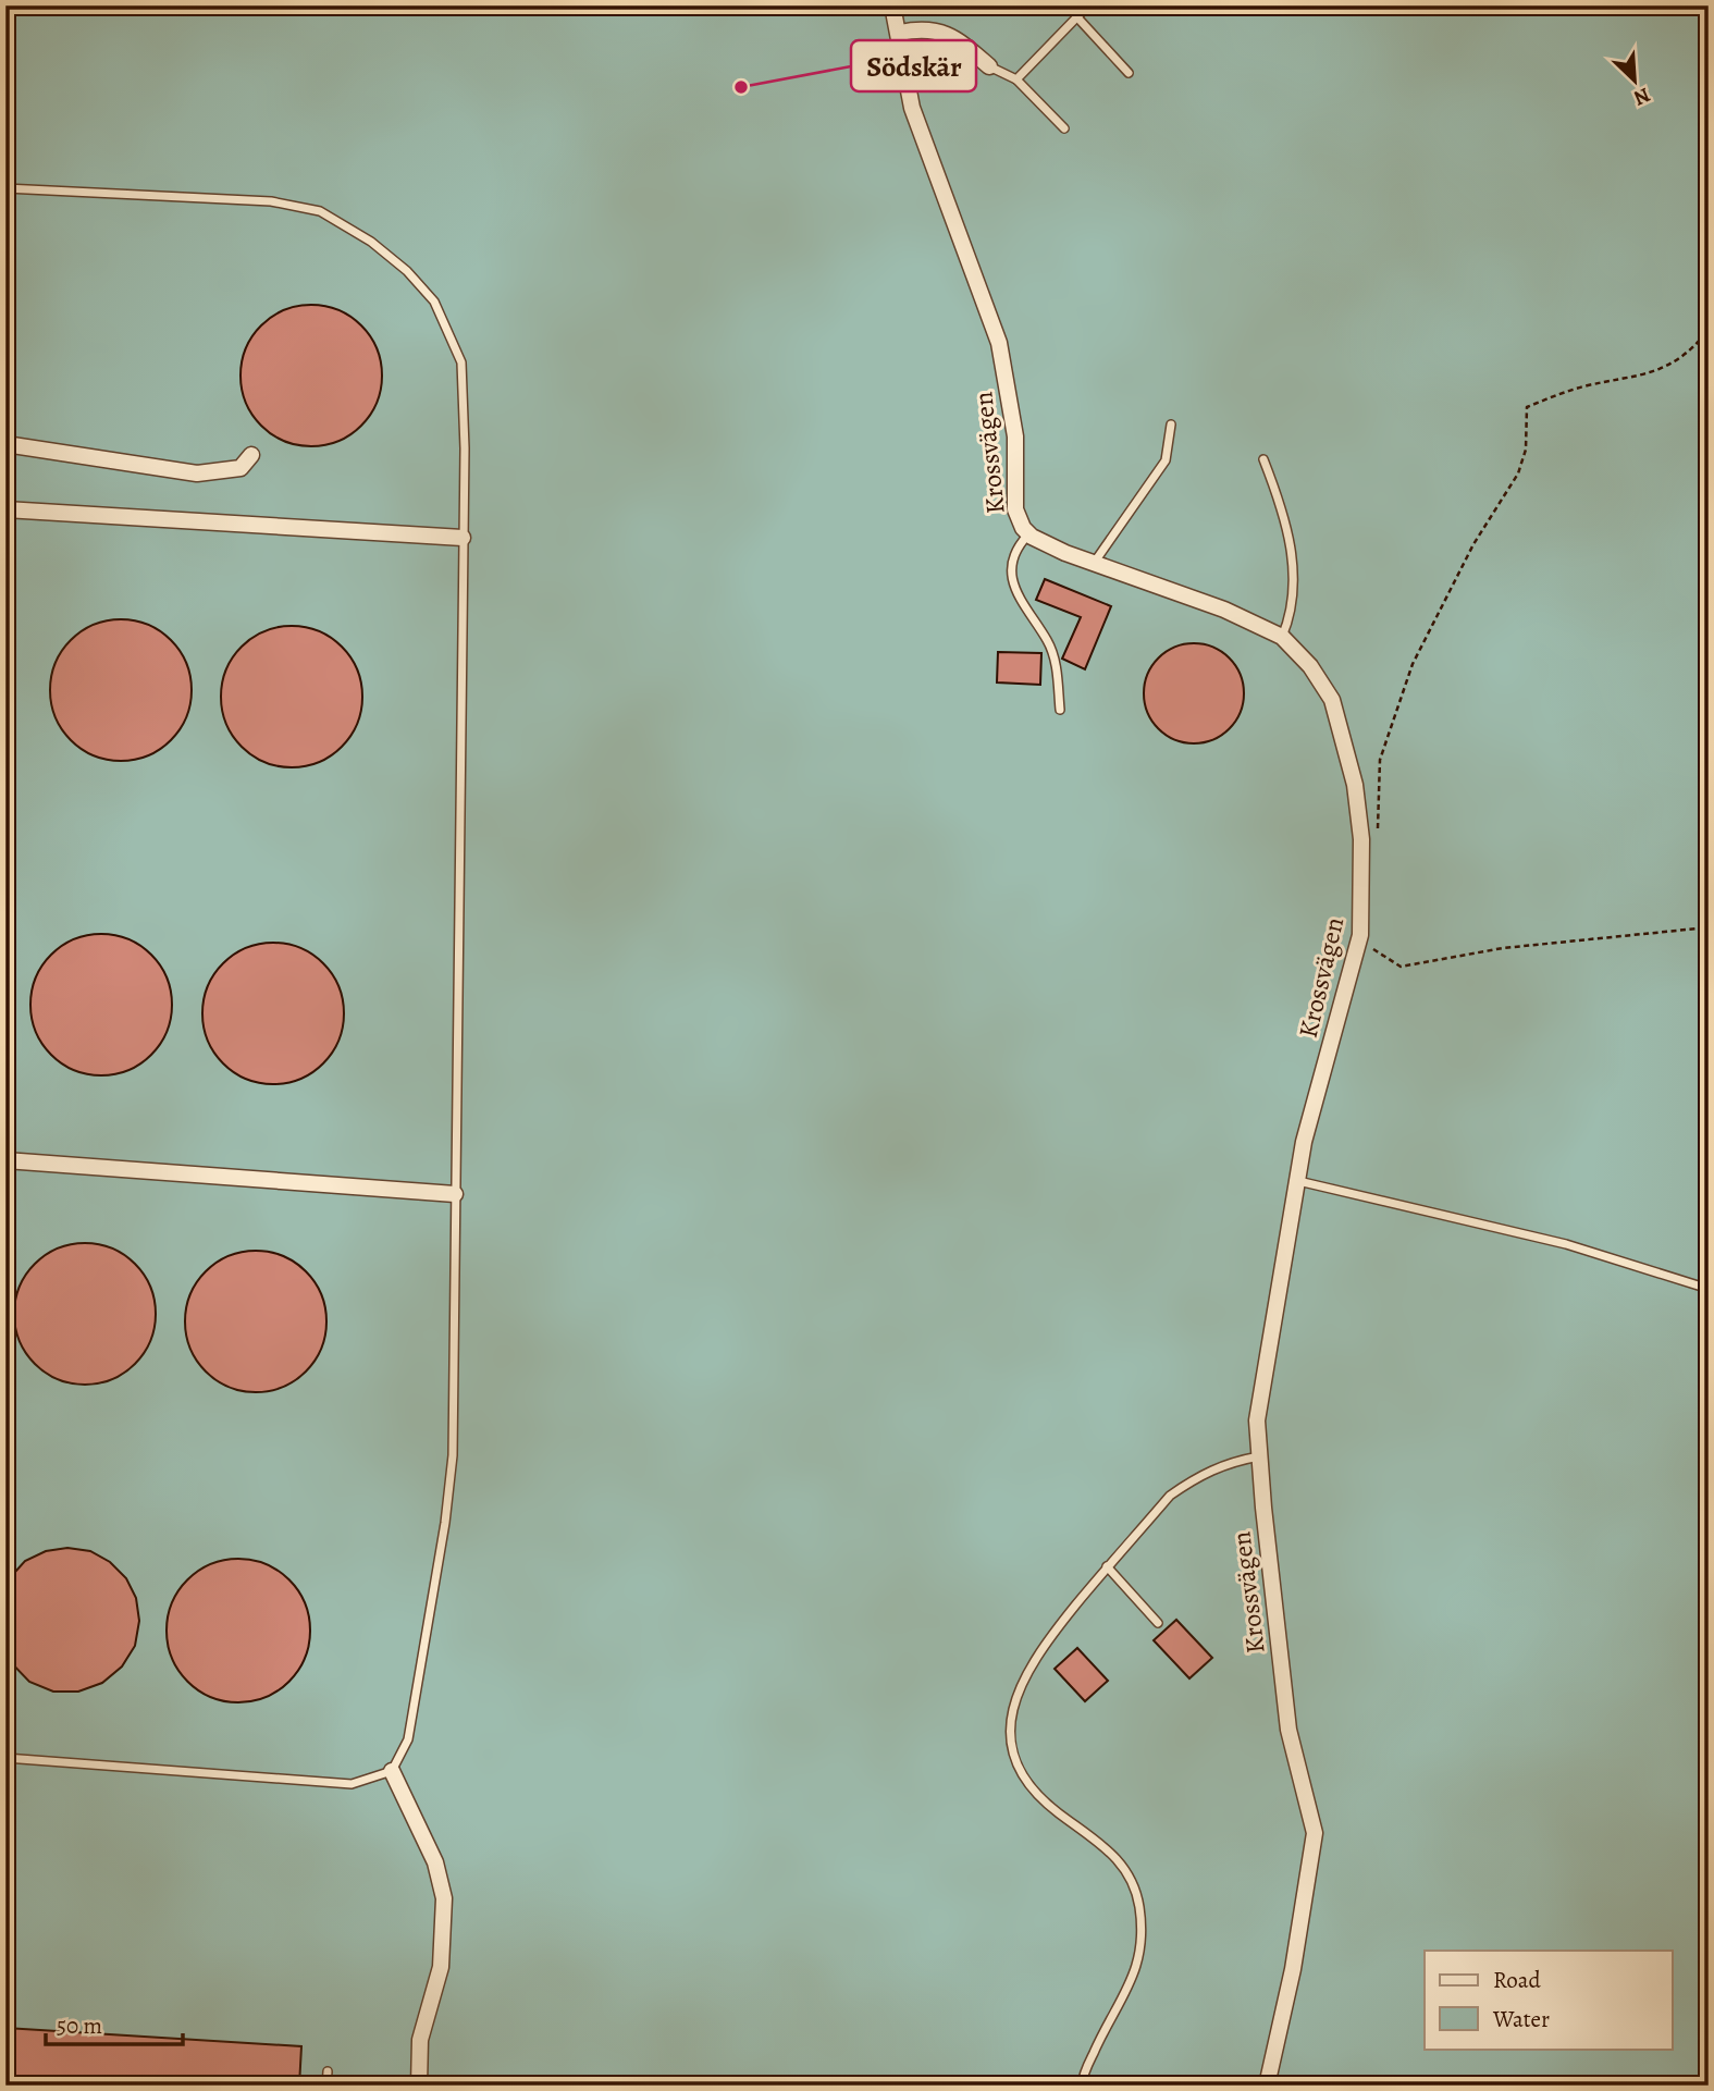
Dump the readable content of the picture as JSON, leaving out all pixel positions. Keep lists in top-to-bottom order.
{
  "streets": {
    "street": ["Krossvägen"]
  },
  "places": ["Södskär"],
  "legend": ["Road", "Water"],
  "scale_bar": "50 m",
  "north": "bottom right"
}
